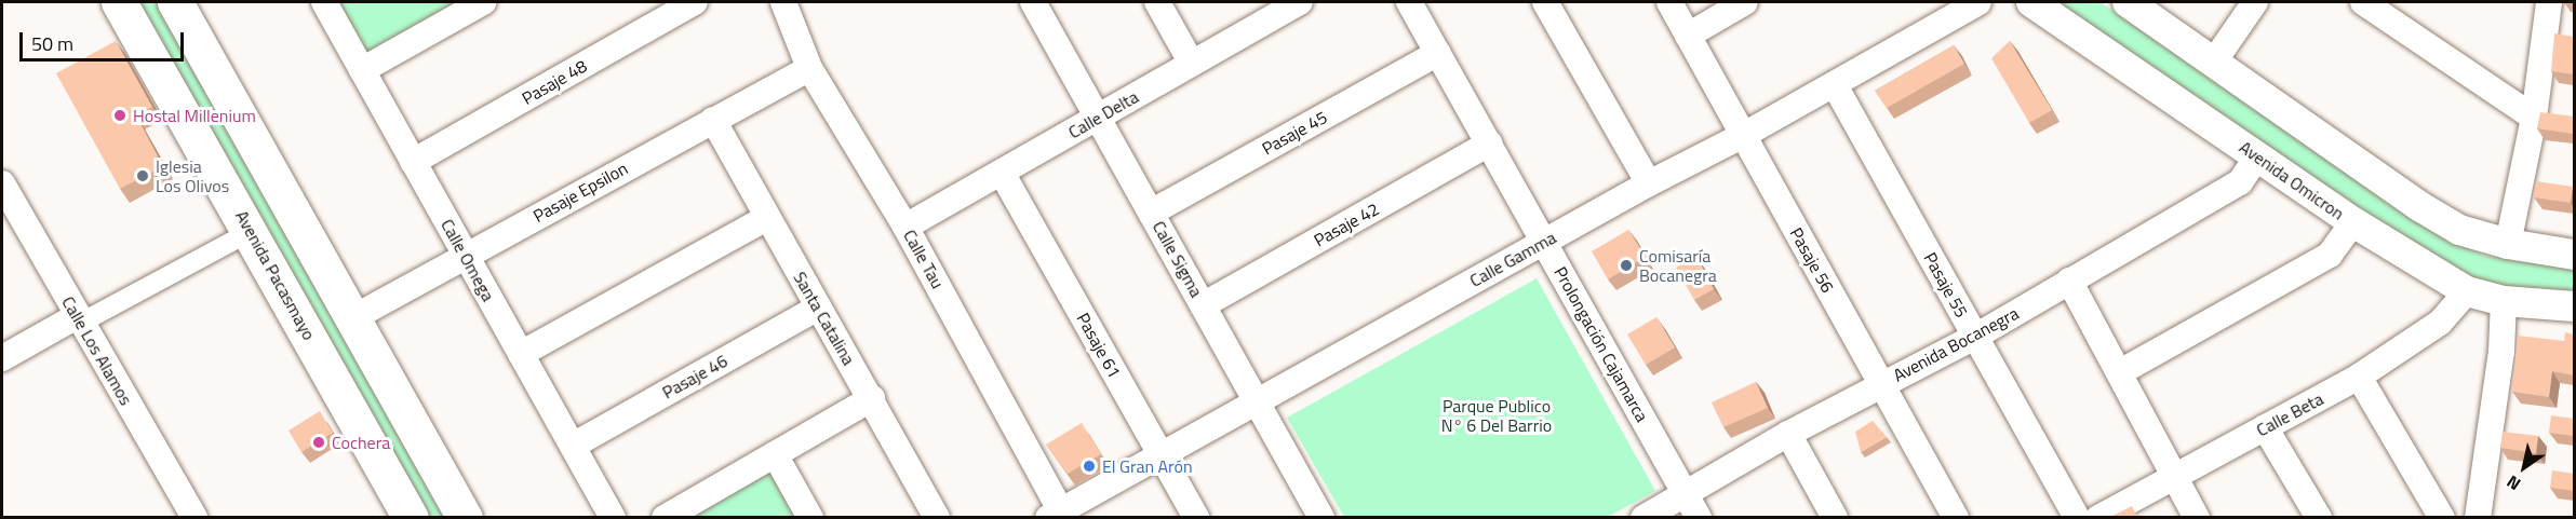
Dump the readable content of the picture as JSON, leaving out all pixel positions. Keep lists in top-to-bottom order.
{
  "streets": {
    "main road": ["Avenida Pacasmayo"],
    "street": [
      "Pasaje 48",
      "Calle Delta",
      "Pasaje 45",
      "Avenida Omicron",
      "Pasaje Epsilon",
      "Pasaje 42",
      "Calle Tau",
      "Calle Sigma",
      "Calle Gamma",
      "Calle Omega",
      "Pasaje 56",
      "Pasaje 55",
      "Santa Catalina",
      "Prolongación Cajamarca",
      "Avenida Bocanegra",
      "Pasaje 61",
      "Calle Los Alamos",
      "Pasaje 46",
      "Calle Beta"
    ]
  },
  "crossings": [
    ["Pasaje 48", "Calle Omega"],
    ["Calle Delta", "Calle Tau"],
    ["Calle Delta", "Calle Sigma"],
    ["Calle Delta", "Pasaje 61"],
    ["Pasaje 45", "Calle Sigma"],
    ["Pasaje 45", "Prolongación Cajamarca"],
    ["Avenida Omicron", "Avenida Bocanegra"],
    ["Avenida Omicron", "Calle Beta"],
    ["Pasaje Epsilon", "Calle Tau"],
    ["Pasaje Epsilon", "Calle Omega"],
    ["Pasaje Epsilon", "Santa Catalina"],
    ["Pasaje 42", "Calle Sigma"],
    ["Pasaje 42", "Prolongación Cajamarca"],
    ["Calle Tau", "Calle Gamma"],
    ["Calle Sigma", "Calle Gamma"],
    ["Calle Gamma", "Pasaje 56"],
    ["Calle Gamma", "Pasaje 55"],
    ["Calle Gamma", "Prolongación Cajamarca"],
    ["Calle Gamma", "Pasaje 61"],
    ["Calle Omega", "Pasaje 46"],
    ["Pasaje 56", "Avenida Bocanegra"],
    ["Pasaje 55", "Avenida Bocanegra"],
    ["Santa Catalina", "Pasaje 46"],
    ["Prolongación Cajamarca", "Avenida Bocanegra"]
  ],
  "parks": ["Parque Publico N° 6 Del Barrio"],
  "places": [
    "Hostal Millenium",
    "Iglesia Los Olivos",
    "Comisaría Bocanegra",
    "Cochera",
    "El Gran Arón"
  ],
  "scale_bar": "50 m",
  "north": "bottom left"
}
